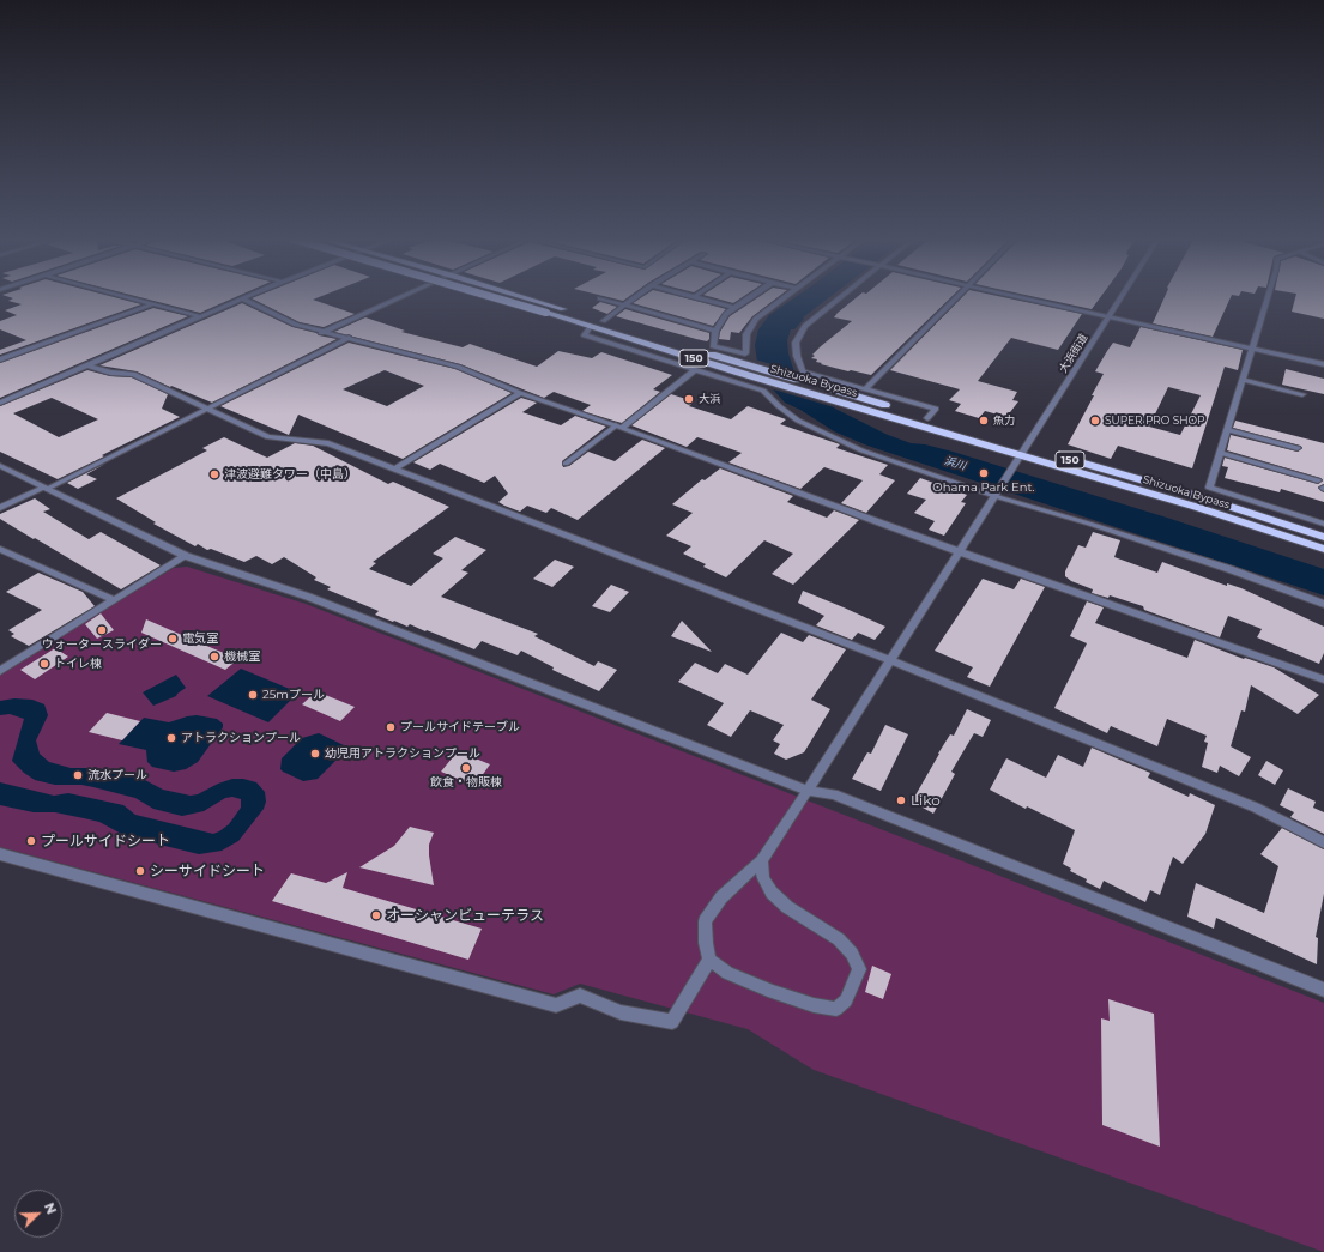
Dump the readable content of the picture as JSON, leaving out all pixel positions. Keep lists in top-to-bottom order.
{
  "streets": {
    "highway": ["150", "Shizuoka Bypass"],
    "street": ["大浜街道"]
  },
  "crossings": [
    ["大浜街道", "Shizuoka Bypass"],
    ["150", "Shizuoka Bypass"]
  ],
  "water": ["浜川"],
  "places": [
    "大浜",
    "魚力",
    "SUPER PRO SHOP",
    "Ohama Park Ent.",
    "津波避難タワー（中島）",
    "ウォータースライダー",
    "電気室",
    "機械室",
    "トイレ棟",
    "25mプール",
    "プールサイドテーブル",
    "アトラクションプール",
    "幼児用アトラクションプール",
    "飲食・物販棟",
    "流水プール",
    "Liko",
    "プールサイドシート",
    "シーサイドシート",
    "オーシャンビューテラス"
  ],
  "north": "top right"
}
